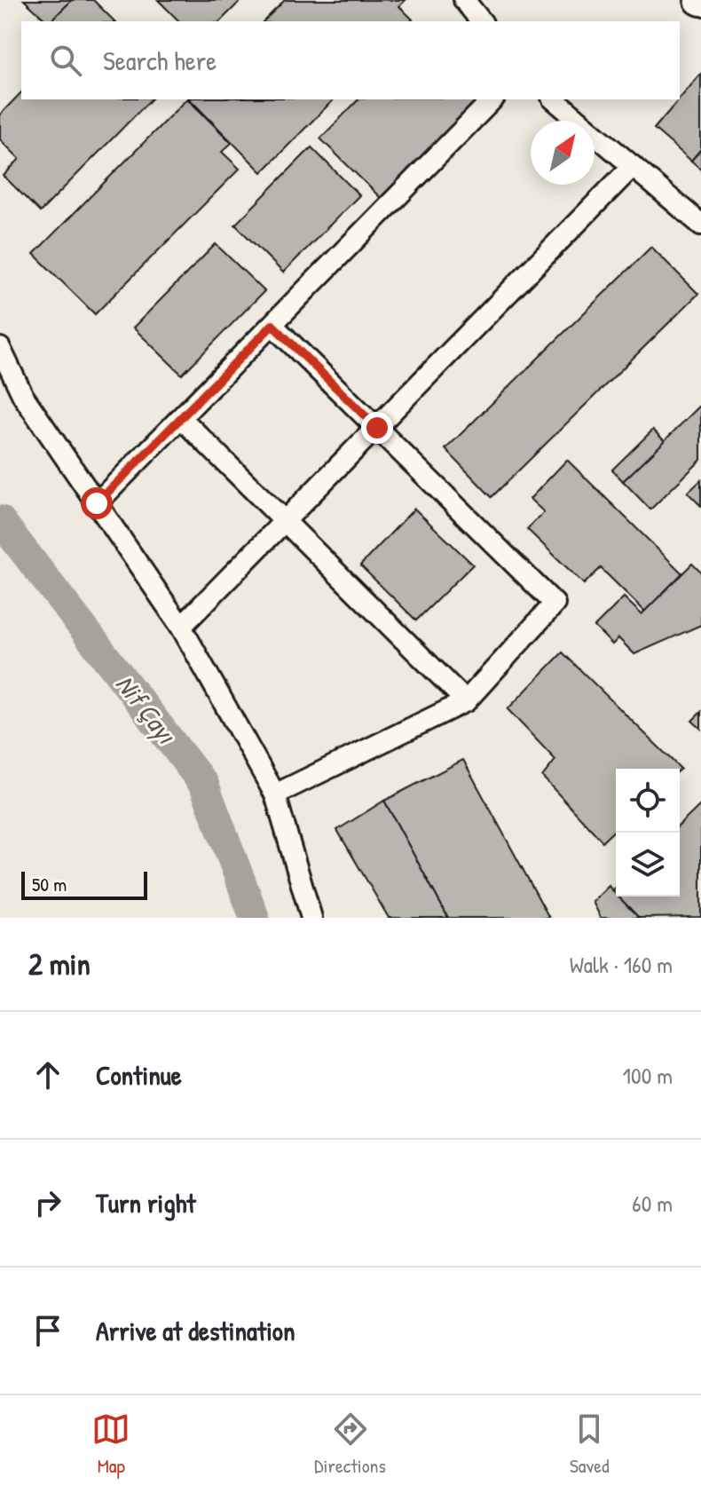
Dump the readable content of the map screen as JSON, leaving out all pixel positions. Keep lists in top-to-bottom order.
{
  "water": ["Nif Çayı"],
  "scale_bar": "50 m",
  "north": "top right",
  "page": {
    "search": "Search here",
    "scale": "50 m",
    "heading": ["2 min", "Walk · 160 m"],
    "list": [
      ["Continue", "100 m"],
      ["Turn right", "60 m"],
      "Arrive at destination"
    ],
    "nav": ["Map", "Directions", "Saved"]
  }
}
